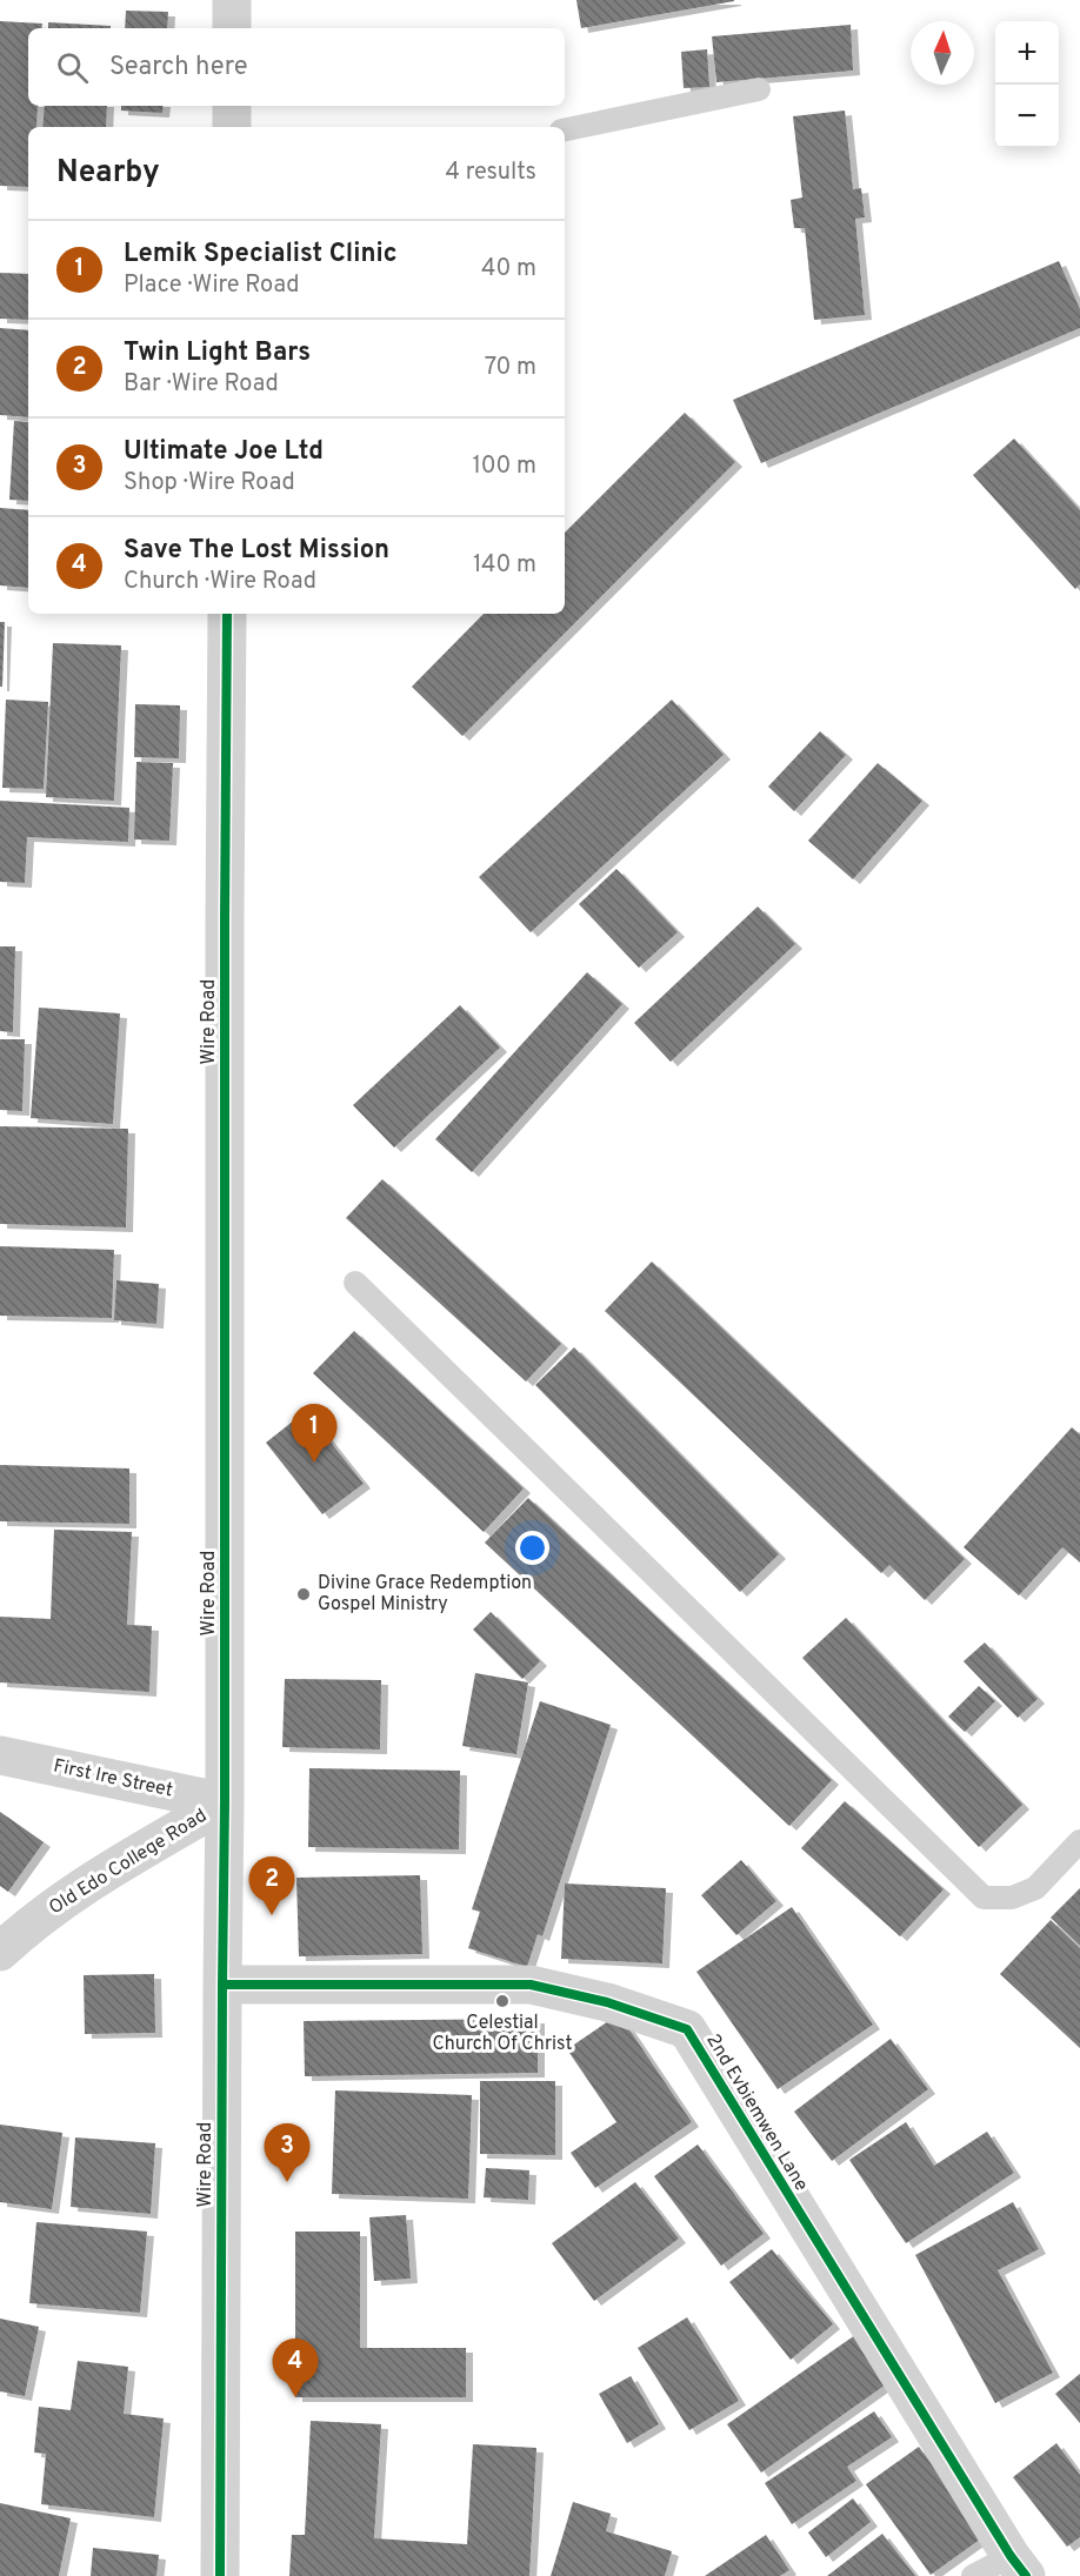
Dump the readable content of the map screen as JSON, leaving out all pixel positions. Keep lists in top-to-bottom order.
{
  "streets": {
    "street": [
      "Wire Road",
      "First Ire Street",
      "Old Edo College Road",
      "2nd Evbiemwen Lane"
    ]
  },
  "crossings": [
    ["Wire Road", "First Ire Street"],
    ["Wire Road", "Old Edo College Road"],
    ["Wire Road", "2nd Evbiemwen Lane"],
    ["First Ire Street", "Old Edo College Road"]
  ],
  "places": ["Divine Grace Redemption Gospel Ministry", "Celestial Church Of Christ"],
  "north": "top",
  "page": {
    "map_buttons": ["+", "−"],
    "search": "Search here",
    "heading": ["Nearby", "4 results"],
    "list": [
      {
        "mark": "1",
        "name": "Lemik Specialist Clinic",
        "note": "Place · Wire Road",
        "value": "40 m"
      },
      {
        "mark": "2",
        "name": "Twin Light Bars",
        "note": "Bar · Wire Road",
        "value": "70 m"
      },
      {
        "mark": "3",
        "name": "Ultimate Joe Ltd",
        "note": "Shop · Wire Road",
        "value": "100 m"
      },
      {
        "mark": "4",
        "name": "Save The Lost Mission",
        "note": "Church · Wire Road",
        "value": "140 m"
      }
    ],
    "pins": [
      "1",
      "2",
      "3",
      "4"
    ]
  }
}
